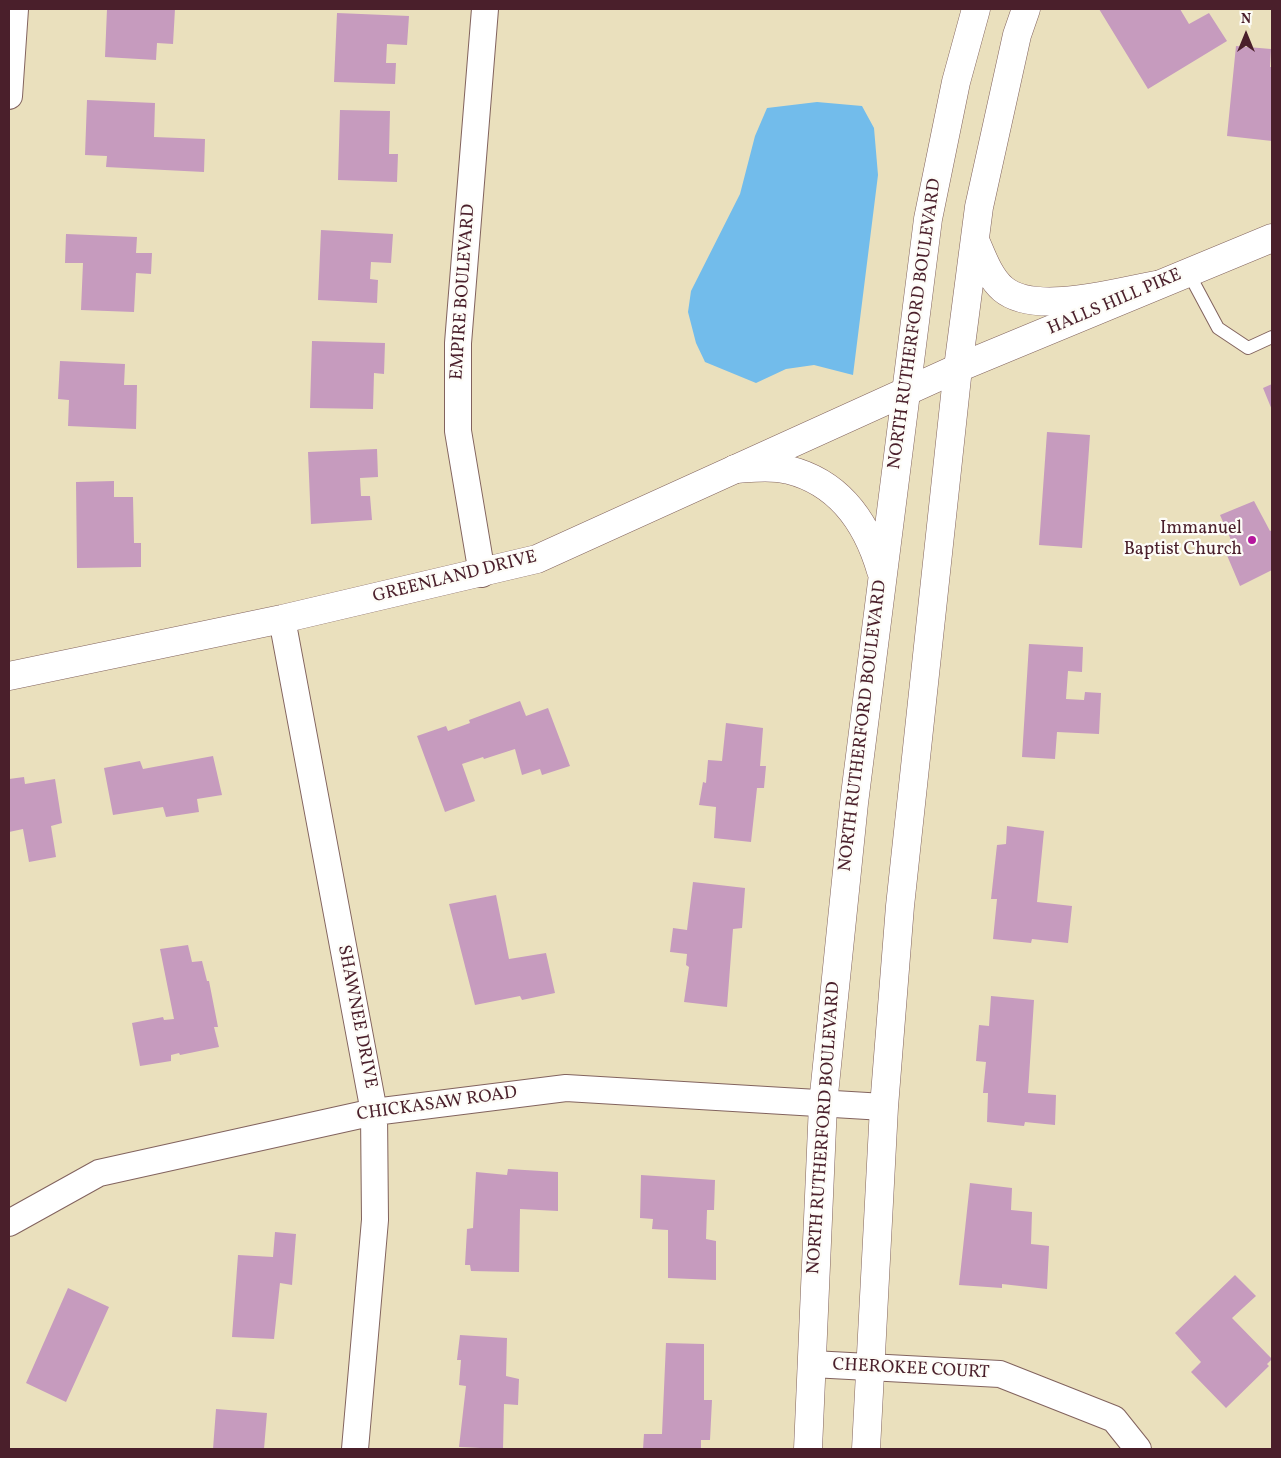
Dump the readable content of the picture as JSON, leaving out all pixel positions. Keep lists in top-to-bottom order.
{
  "streets": {
    "main road": ["HALLS HILL PIKE", "NORTH RUTHERFORD BOULEVARD", "GREENLAND DRIVE"],
    "street": [
      "EMPIRE BOULEVARD",
      "SHAWNEE DRIVE",
      "CHICKASAW ROAD",
      "CHEROKEE COURT"
    ]
  },
  "crossings": [
    ["EMPIRE BOULEVARD", "GREENLAND DRIVE"],
    ["HALLS HILL PIKE", "GREENLAND DRIVE"],
    ["NORTH RUTHERFORD BOULEVARD", "GREENLAND DRIVE"],
    ["NORTH RUTHERFORD BOULEVARD", "CHICKASAW ROAD"],
    ["NORTH RUTHERFORD BOULEVARD", "CHEROKEE COURT"],
    ["GREENLAND DRIVE", "SHAWNEE DRIVE"],
    ["SHAWNEE DRIVE", "CHICKASAW ROAD"]
  ],
  "places": ["Immanuel Baptist Church"],
  "north": "top"
}
